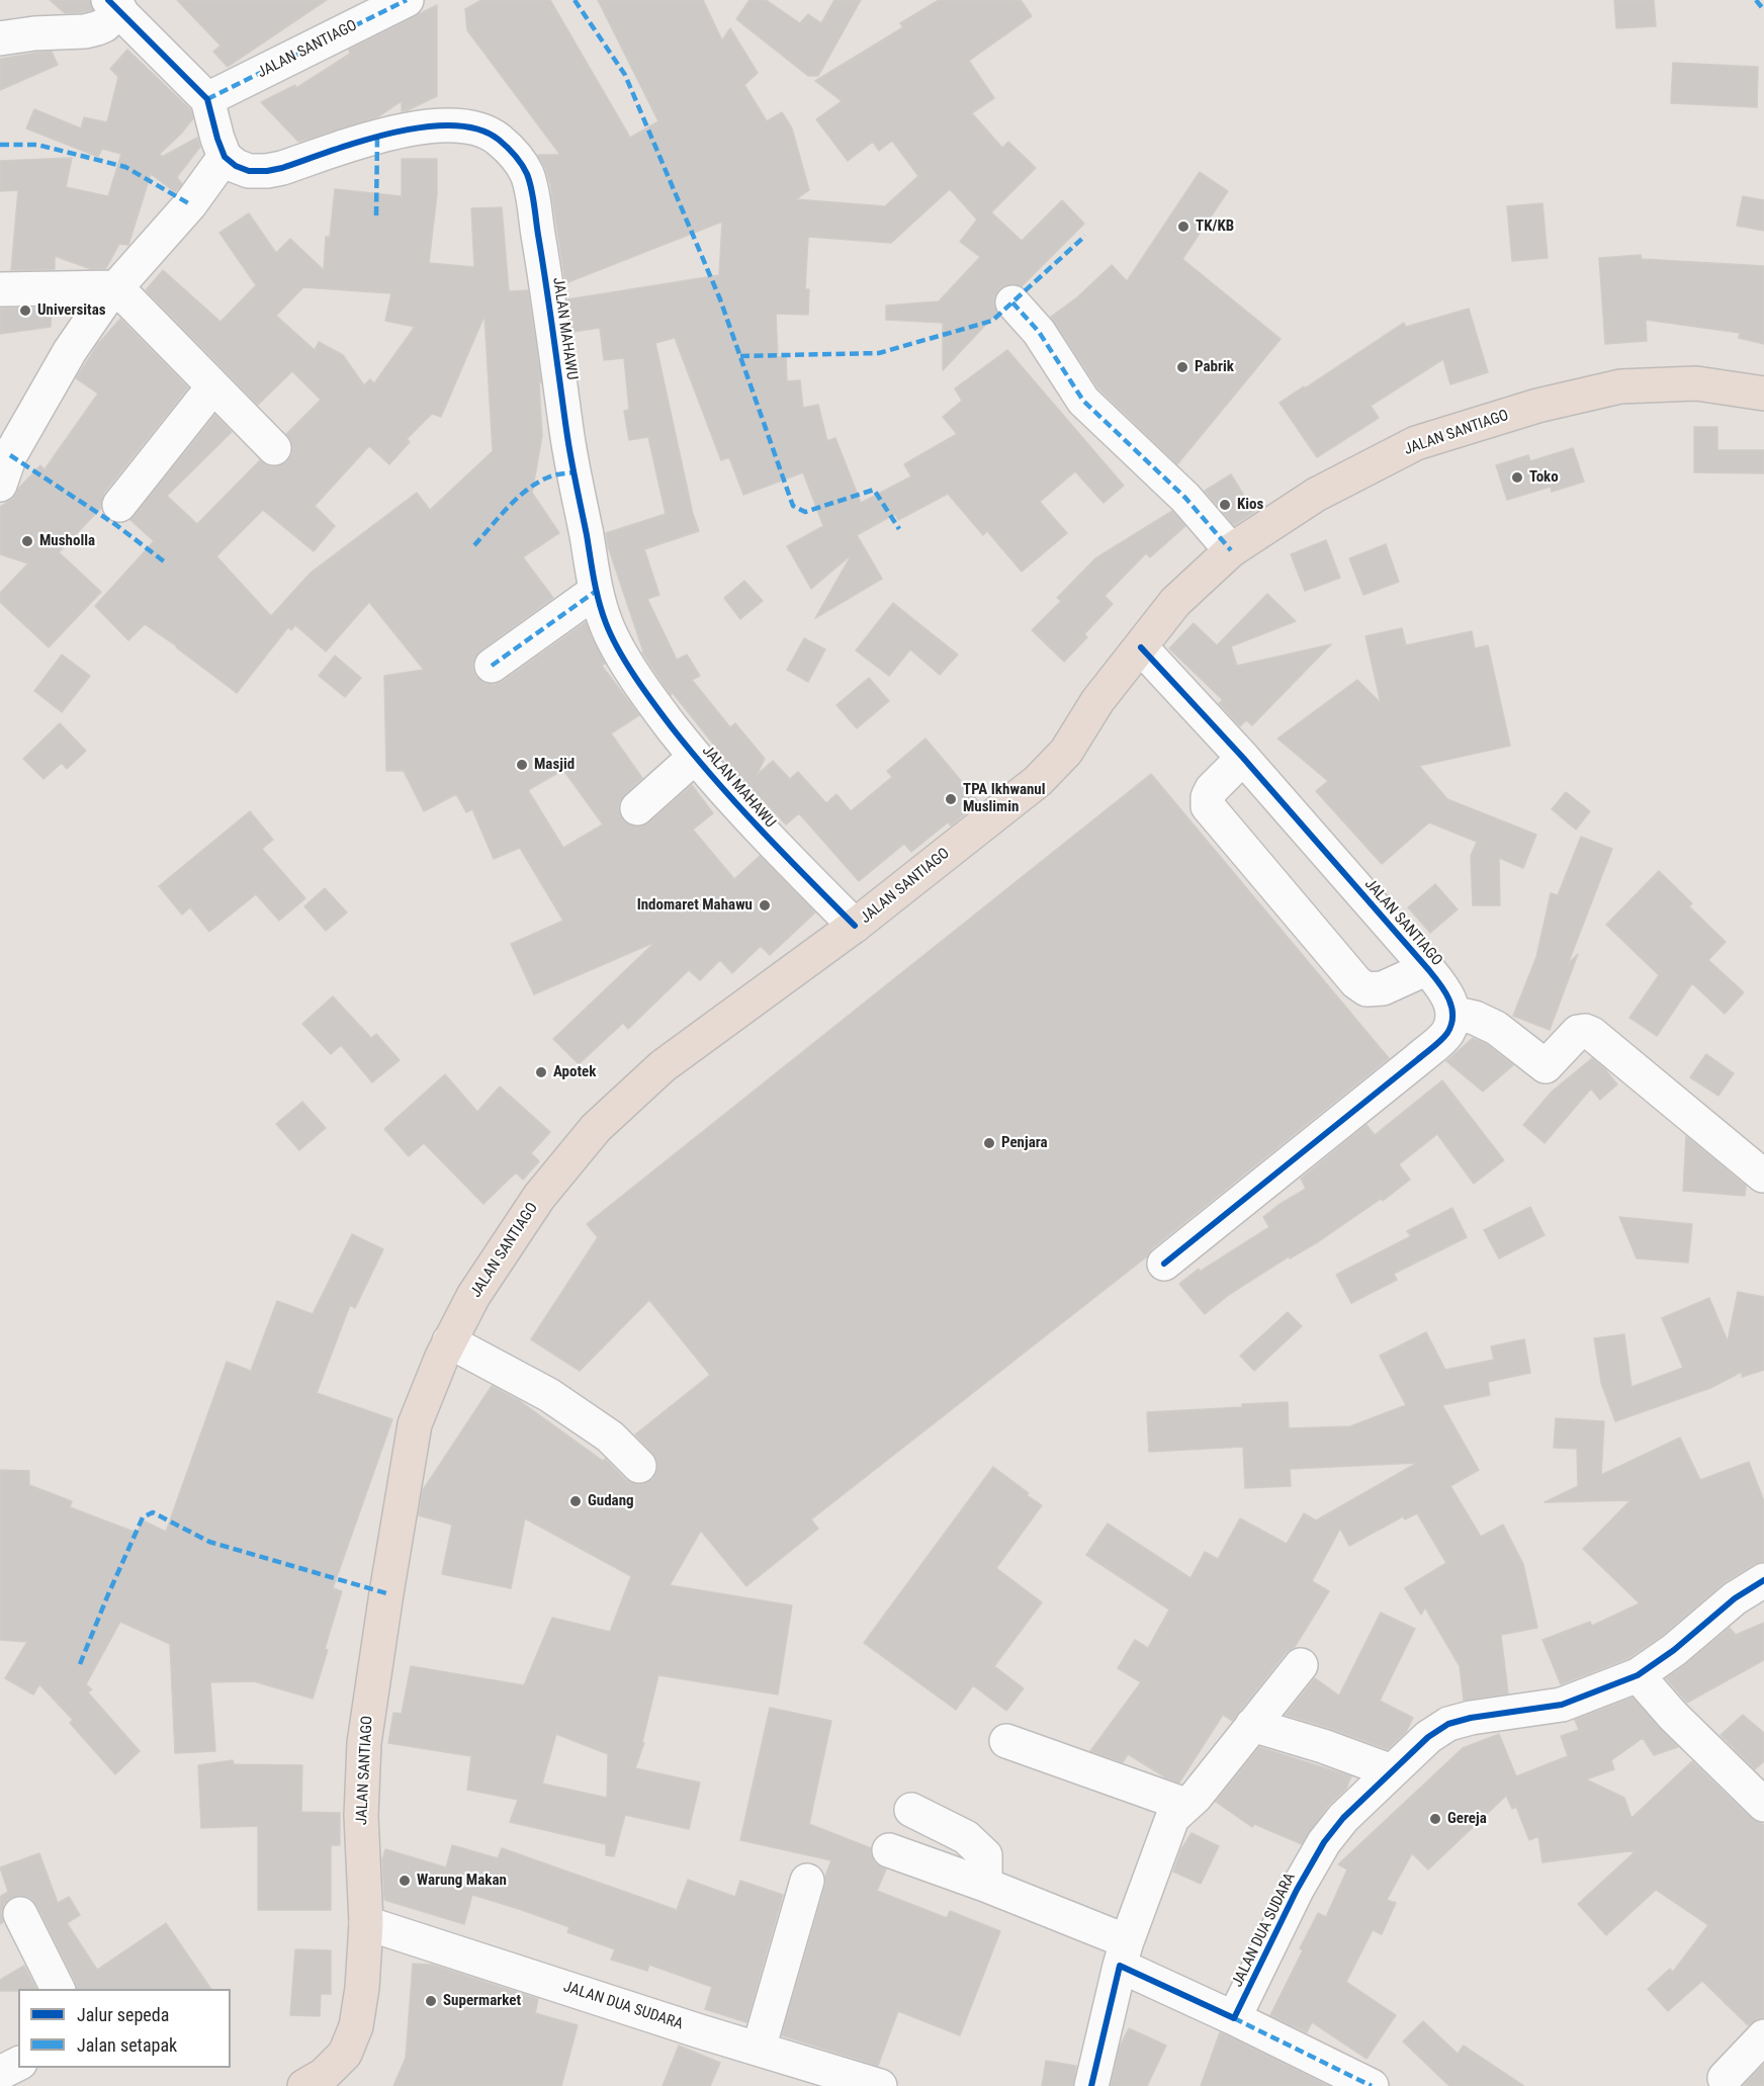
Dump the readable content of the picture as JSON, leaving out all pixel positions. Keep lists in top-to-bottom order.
{
  "streets": {
    "highway": ["JALAN SANTIAGO"],
    "street": ["JALAN MAHAWU", "JALAN DUA SUDARA"]
  },
  "crossings": [
    ["JALAN SANTIAGO", "JALAN MAHAWU"],
    ["JALAN SANTIAGO", "JALAN DUA SUDARA"]
  ],
  "places": [
    "TK/KB",
    "Universitas",
    "Pabrik",
    "Toko",
    "Kios",
    "Musholla",
    "Masjid",
    "TPA Ikhwanul Muslimin",
    "Indomaret Mahawu",
    "Apotek",
    "Penjara",
    "Gudang",
    "Gereja",
    "Warung Makan",
    "Supermarket"
  ],
  "legend": ["Jalur sepeda", "Jalan setapak"]
}
